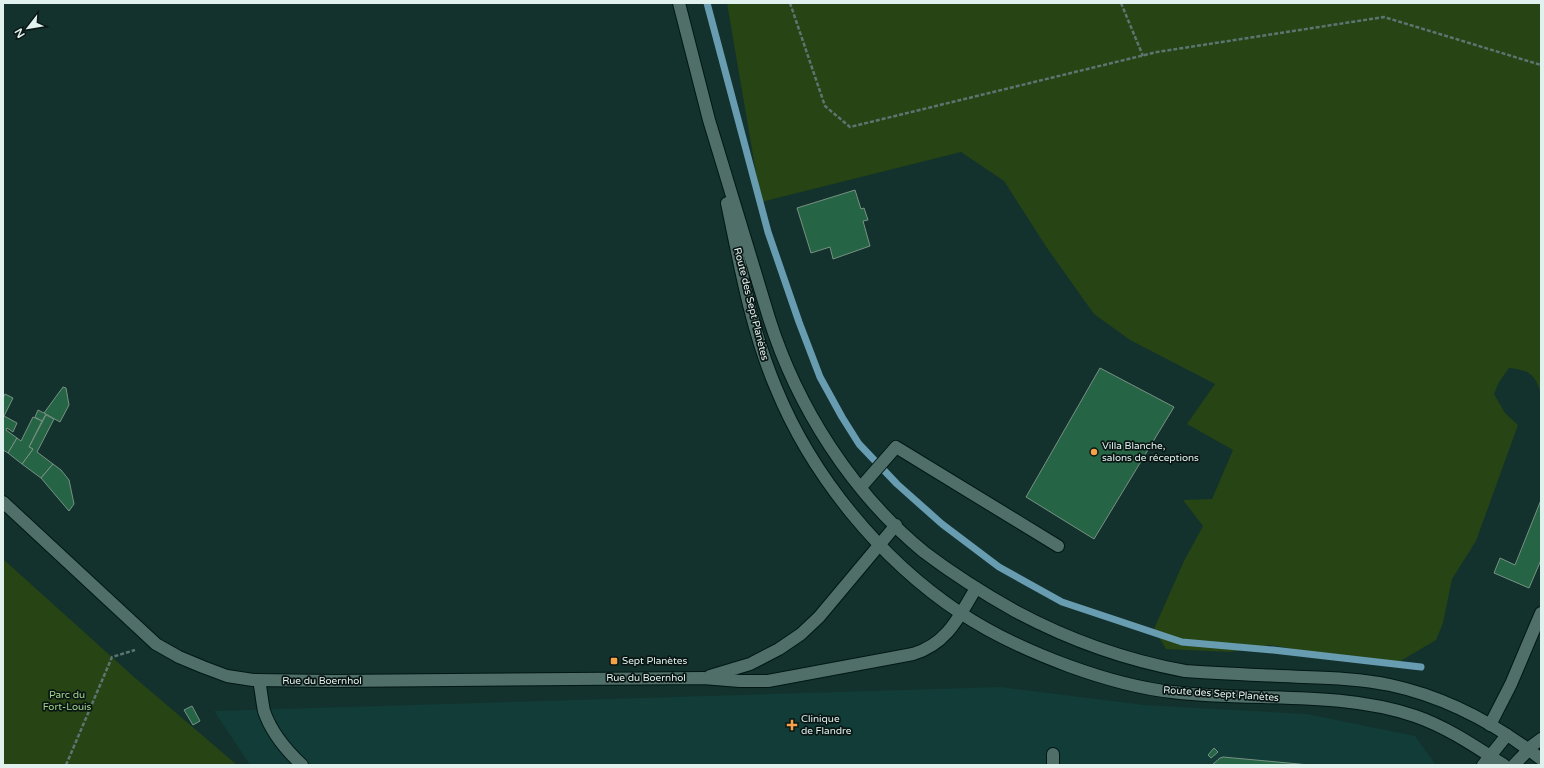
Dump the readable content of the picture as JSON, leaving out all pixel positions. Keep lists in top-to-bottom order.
{
  "streets": {
    "main road": ["Route des Sept Planètes", "Rue du Boernhol"]
  },
  "crossings": [
    ["Route des Sept Planètes", "Rue du Boernhol"]
  ],
  "parks": ["Parc du Fort-Louis"],
  "places": {
    "other": ["Villa Blanche, salons de réceptions"],
    "transit": ["Sept Planètes"],
    "health": ["Clinique de Flandre"]
  },
  "north": "bottom left"
}
